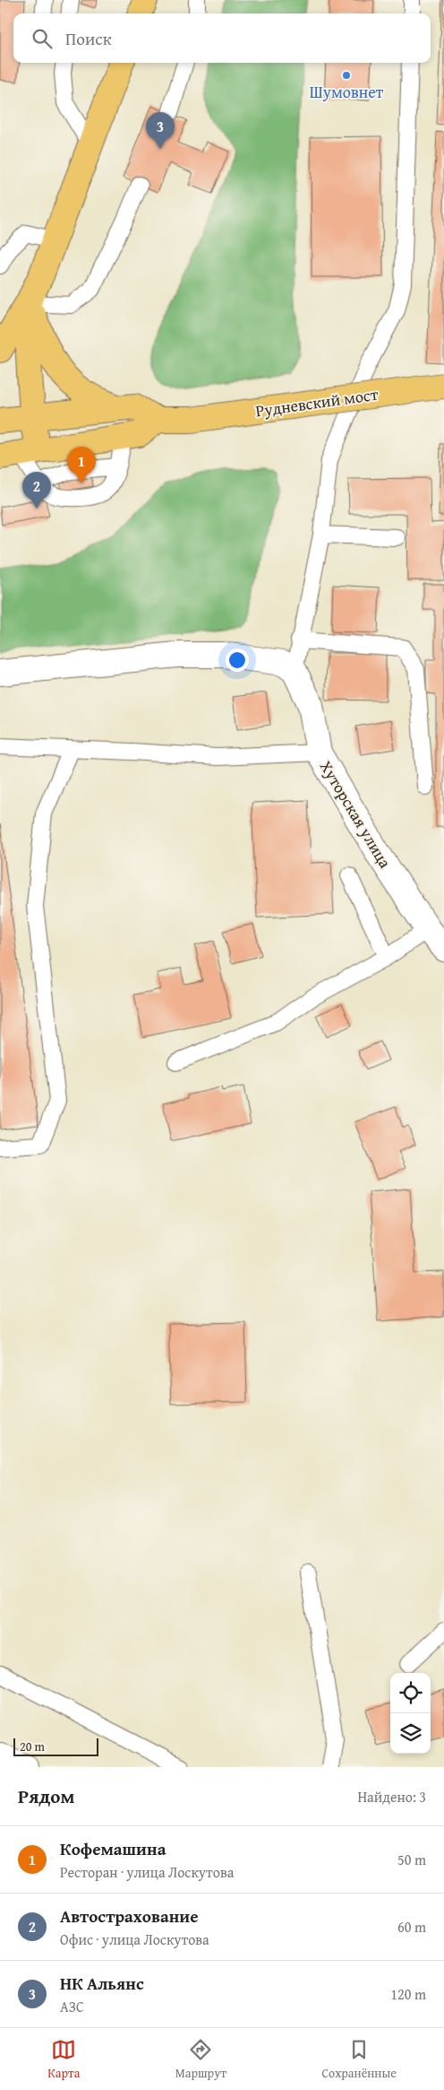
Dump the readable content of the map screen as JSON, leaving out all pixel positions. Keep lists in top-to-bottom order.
{
  "streets": {
    "main road": ["Рудневский мост"],
    "street": ["Хуторская улица"]
  },
  "places": ["Шумовнет"],
  "scale_bar": "20 m",
  "page": {
    "search": "Поиск",
    "pins": ["3", "1", "2"],
    "scale": "20 m",
    "heading": ["Рядом", "Найдено: 3"],
    "list": [
      {
        "mark": "1",
        "name": "Кофемашина",
        "note": "Ресторан · улица Лоскутова",
        "value": "50 m"
      },
      {
        "mark": "2",
        "name": "Автострахование",
        "note": "Офис · улица Лоскутова",
        "value": "60 m"
      },
      {
        "mark": "3",
        "name": "НК Альянс",
        "note": "АЗС",
        "value": "120 m"
      }
    ],
    "nav": ["Карта", "Маршрут", "Сохранённые"]
  }
}
